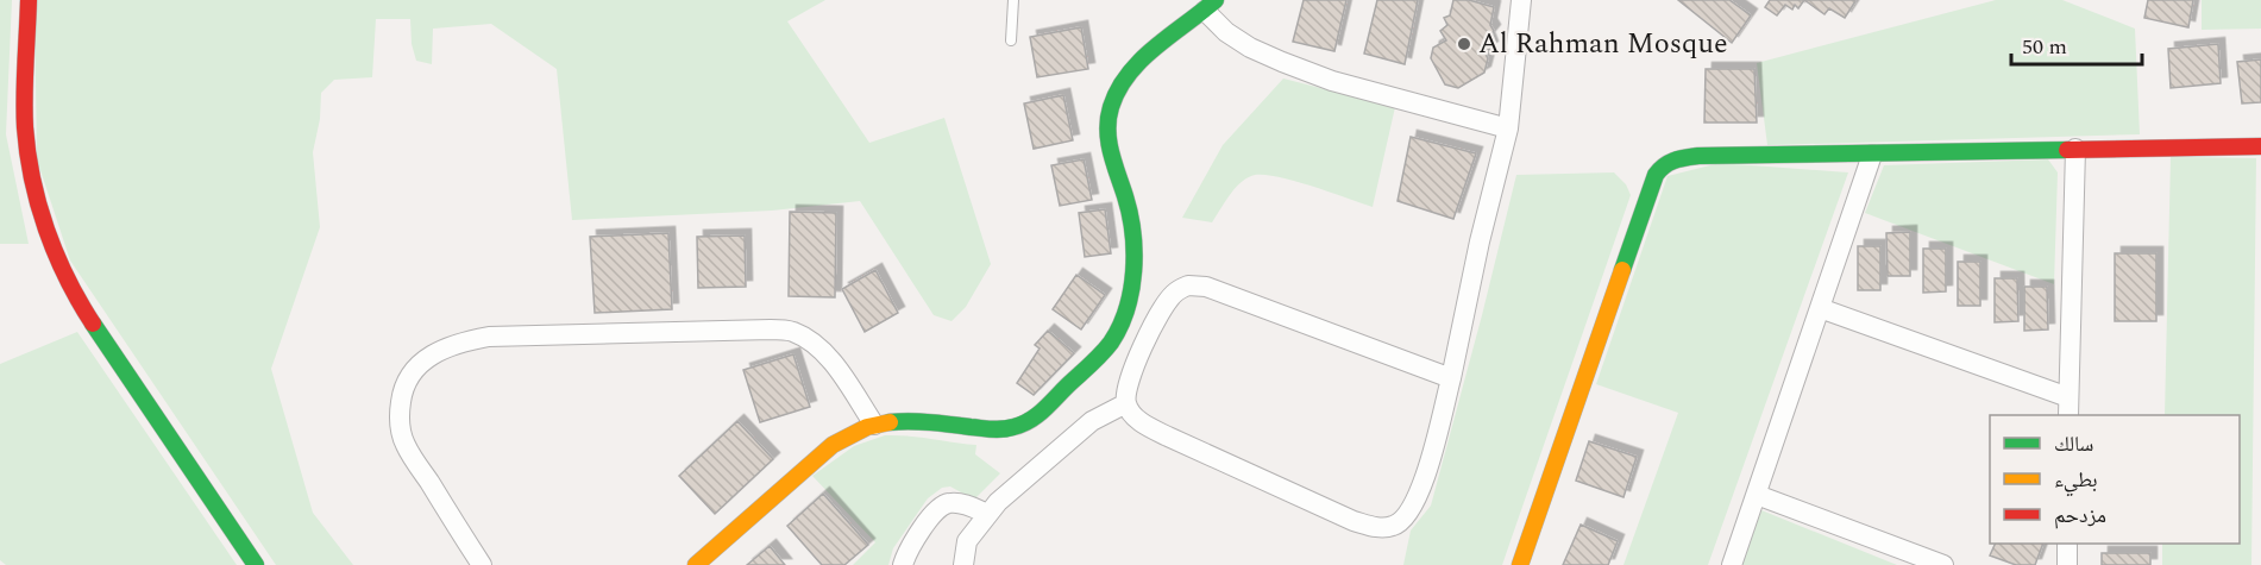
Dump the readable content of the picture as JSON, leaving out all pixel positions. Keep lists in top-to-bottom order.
{
  "places": ["Al Rahman Mosque"],
  "legend": ["سالك", "بطيء", "مزدحم"],
  "scale_bar": "50 m"
}
